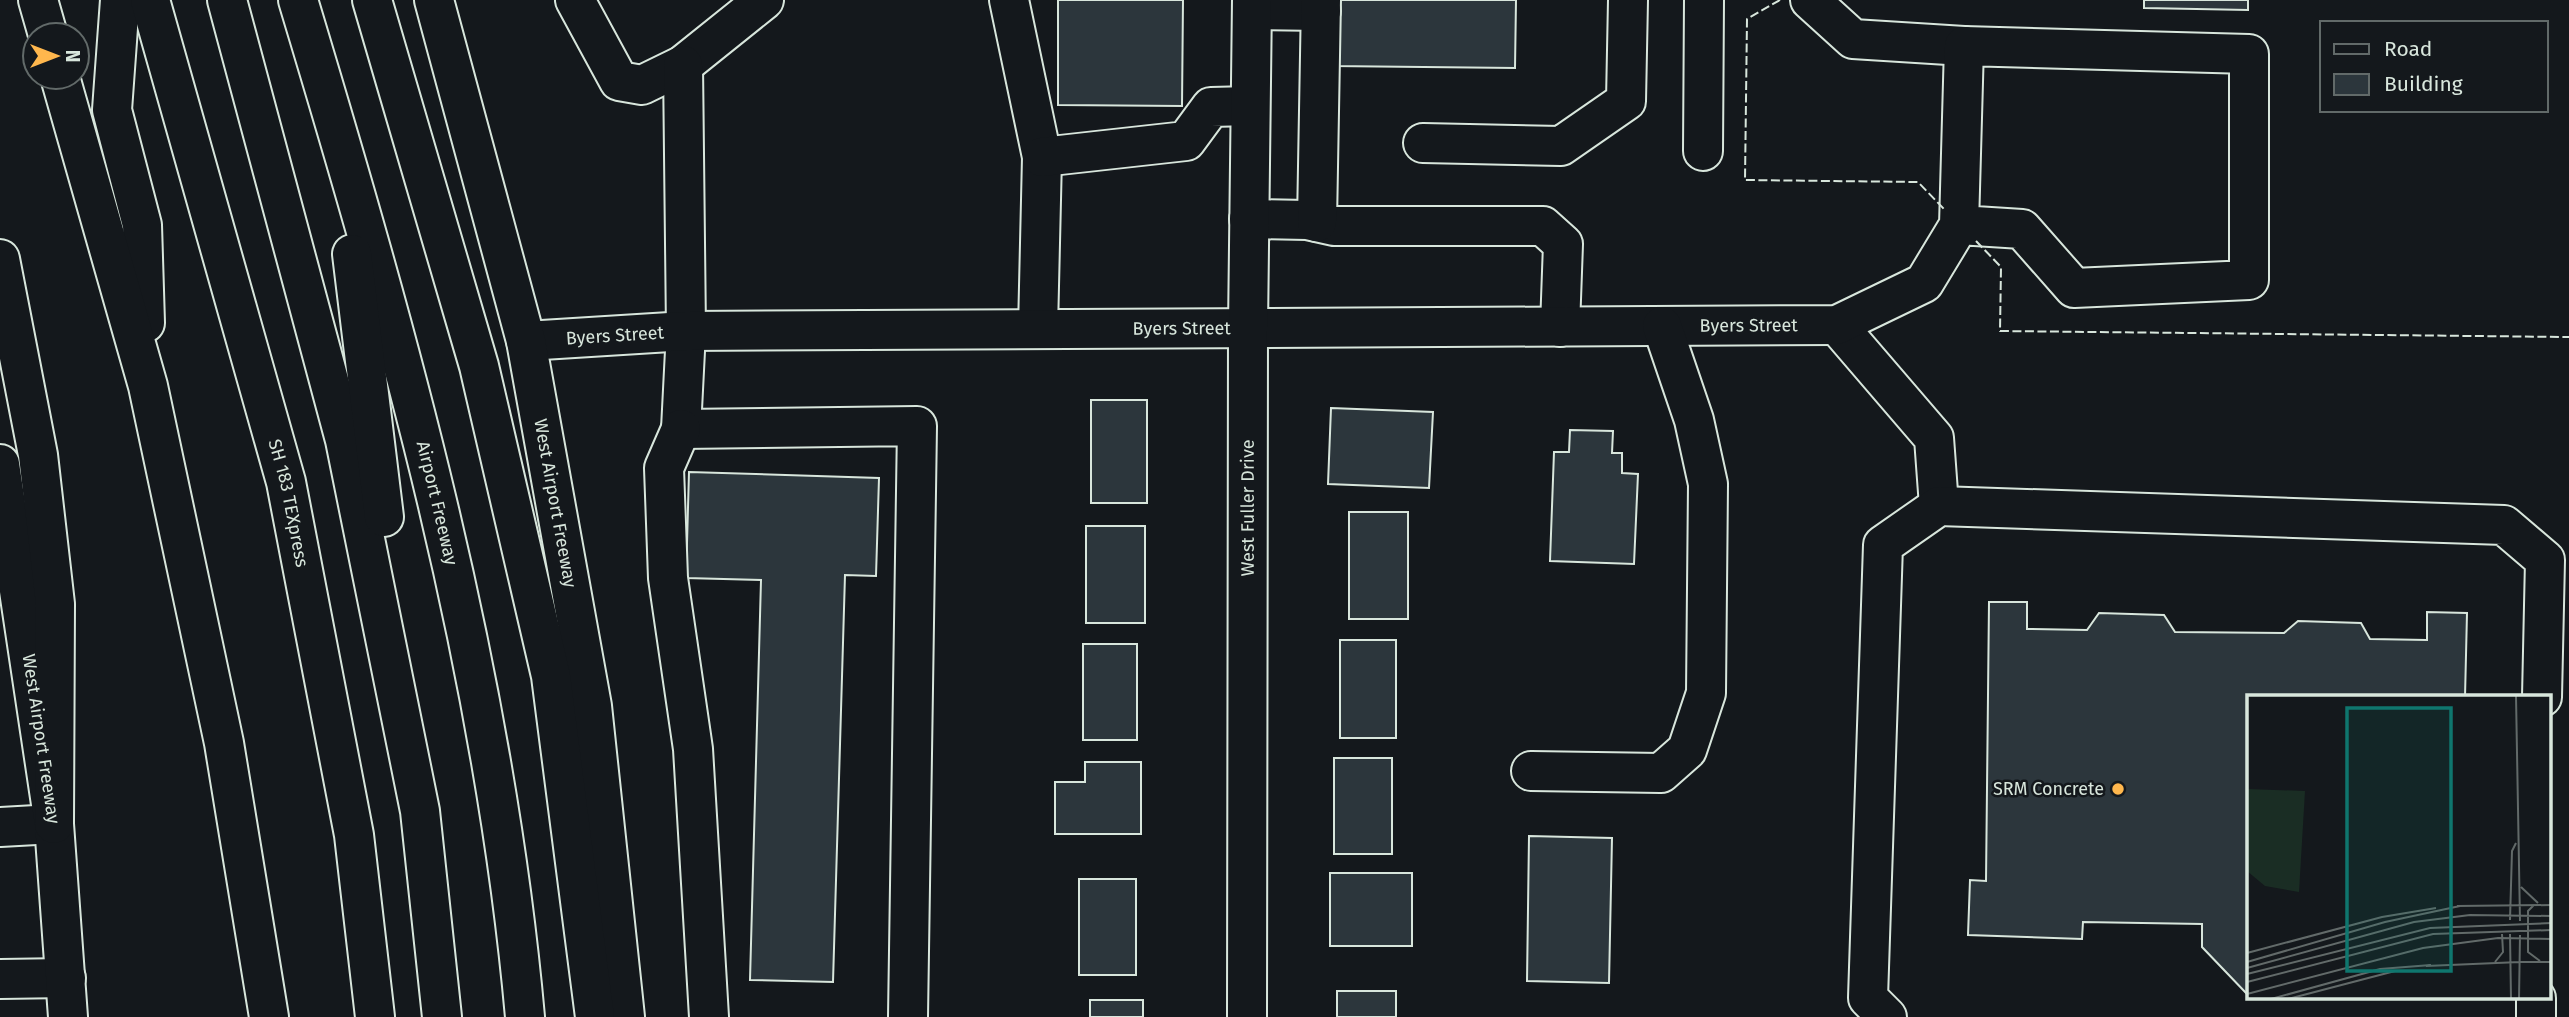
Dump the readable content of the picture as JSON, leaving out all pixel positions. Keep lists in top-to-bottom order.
{
  "streets": {
    "main road": [
      "Byers Street",
      "SH 183 TEXpress",
      "Airport Freeway",
      "West Airport Freeway",
      "West Fuller Drive"
    ]
  },
  "crossings": [
    ["Byers Street", "West Airport Freeway"],
    ["Byers Street", "West Fuller Drive"]
  ],
  "places": ["SRM Concrete"],
  "legend": ["Road", "Building"],
  "north": "right"
}
